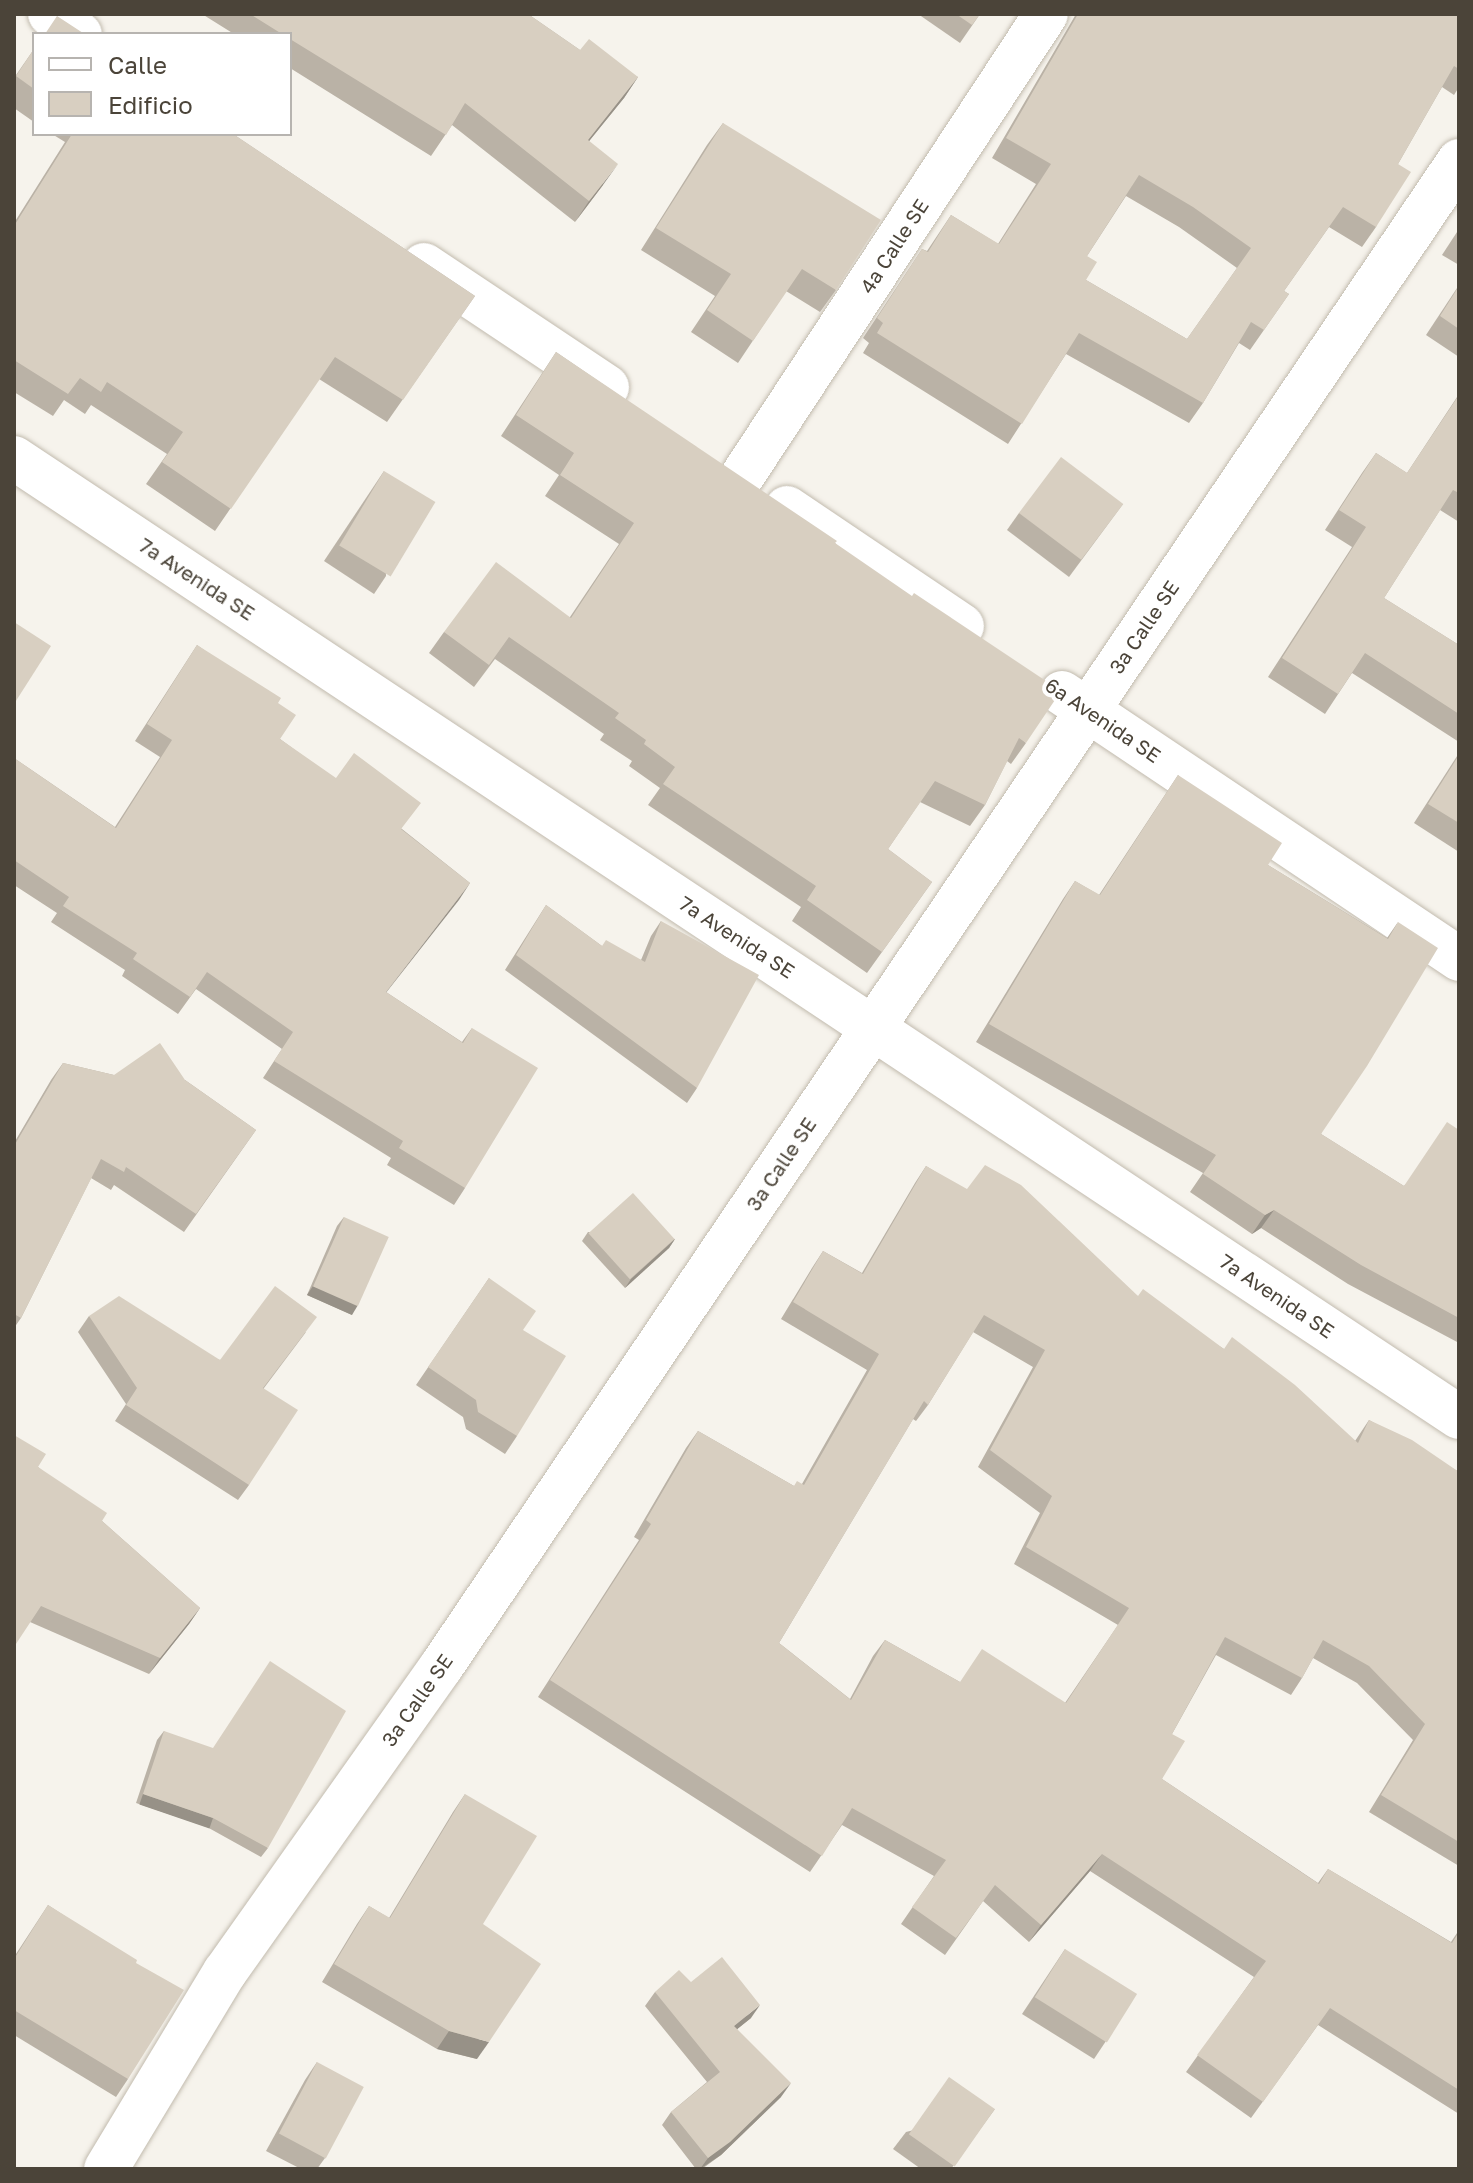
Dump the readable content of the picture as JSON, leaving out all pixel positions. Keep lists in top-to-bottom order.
{
  "streets": {
    "street": [
      "4a Calle SE",
      "7a Avenida SE",
      "3a Calle SE",
      "6a Avenida SE"
    ]
  },
  "crossings": [
    ["4a Calle SE", "6a Avenida SE"],
    ["7a Avenida SE", "3a Calle SE"],
    ["3a Calle SE", "6a Avenida SE"]
  ],
  "legend": ["Calle", "Edificio"]
}
